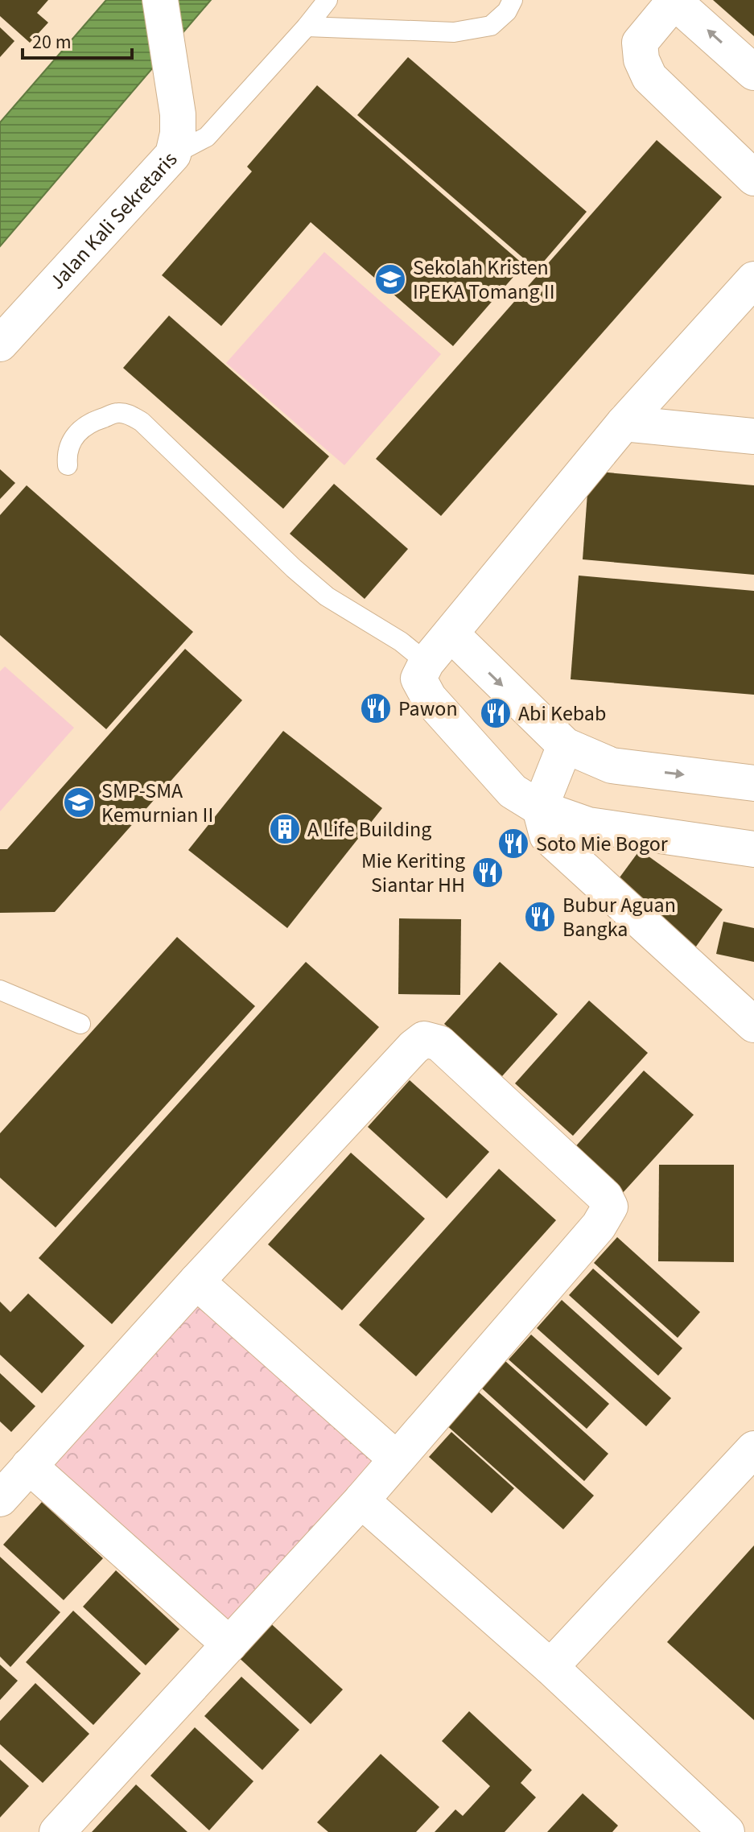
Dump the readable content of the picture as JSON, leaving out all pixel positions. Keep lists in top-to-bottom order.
{
  "streets": {
    "street": ["Jalan Kali Sekretaris"]
  },
  "places": {
    "school or university": ["Sekolah Kristen IPEKA Tomang II", "SMP-SMA Kemurnian II"],
    "restaurant": [
      "Pawon",
      "Abi Kebab",
      "Soto Mie Bogor",
      "Mie Keriting Siantar HH",
      "Bubur Aguan Bangka"
    ],
    "building": ["A Life Building"]
  },
  "scale_bar": "20 m"
}
